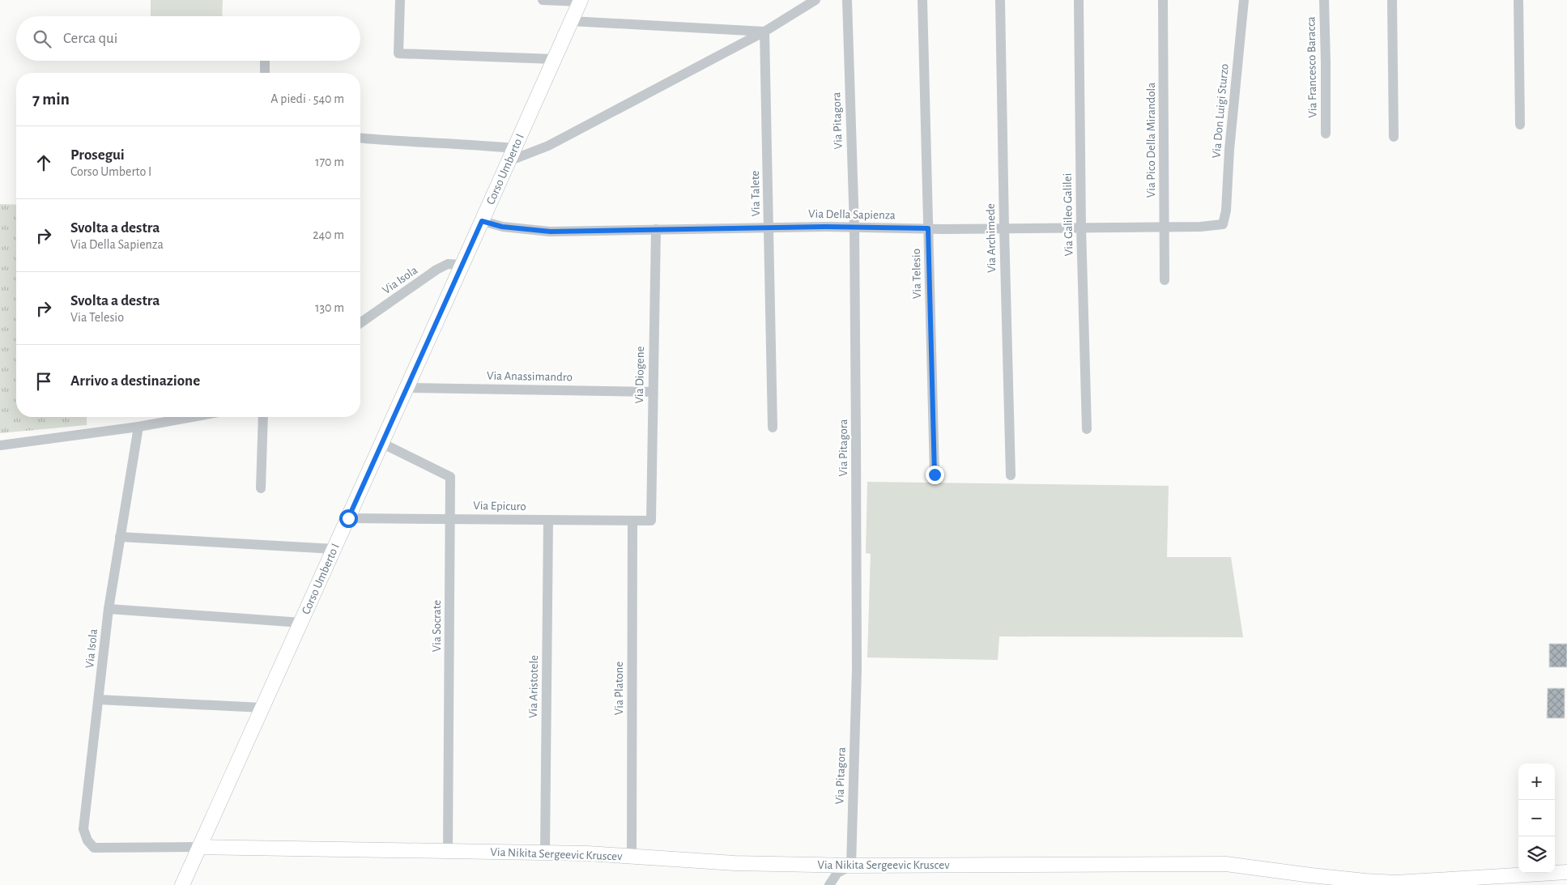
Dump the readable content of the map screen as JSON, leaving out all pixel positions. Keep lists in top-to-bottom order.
{
  "streets": {
    "main road": ["Corso Umberto I", "Via Nikita Sergeevic Kruscev"],
    "street": [
      "Via Francesco Baracca",
      "Via Don Luigi Sturzo",
      "Via Pitagora",
      "Via Pico Della Mirandola",
      "Via Talete",
      "Via Della Sapienza",
      "Via Galileo Galilei",
      "Via Archimede",
      "Via Telesio",
      "Via Isola",
      "Via Diogene",
      "Via Anassimandro",
      "Via Epicuro",
      "Via Socrate",
      "Via Aristotele",
      "Via Platone"
    ]
  },
  "crossings": [
    ["Via Don Luigi Sturzo", "Via Della Sapienza"],
    ["Via Pitagora", "Via Della Sapienza"],
    ["Via Pitagora", "Via Nikita Sergeevic Kruscev"],
    ["Via Pico Della Mirandola", "Via Della Sapienza"],
    ["Corso Umberto I", "Via Della Sapienza"],
    ["Corso Umberto I", "Via Isola"],
    ["Corso Umberto I", "Via Anassimandro"],
    ["Corso Umberto I", "Via Epicuro"],
    ["Corso Umberto I", "Via Socrate"],
    ["Corso Umberto I", "Via Nikita Sergeevic Kruscev"],
    ["Via Talete", "Via Della Sapienza"],
    ["Via Della Sapienza", "Via Galileo Galilei"],
    ["Via Della Sapienza", "Via Archimede"],
    ["Via Della Sapienza", "Via Telesio"],
    ["Via Della Sapienza", "Via Diogene"],
    ["Via Isola", "Via Nikita Sergeevic Kruscev"],
    ["Via Diogene", "Via Anassimandro"],
    ["Via Diogene", "Via Epicuro"],
    ["Via Epicuro", "Via Socrate"],
    ["Via Epicuro", "Via Aristotele"],
    ["Via Epicuro", "Via Platone"],
    ["Via Socrate", "Via Nikita Sergeevic Kruscev"],
    ["Via Aristotele", "Via Nikita Sergeevic Kruscev"],
    ["Via Platone", "Via Nikita Sergeevic Kruscev"]
  ],
  "page": {
    "search": "Cerca qui",
    "heading": ["7 min", "A piedi · 540 m"],
    "list": [
      ["Prosegui", "Corso Umberto I", "170 m"],
      ["Svolta a destra", "Via Della Sapienza", "240 m"],
      ["Svolta a destra", "Via Telesio", "130 m"],
      "Arrivo a destinazione"
    ],
    "map_buttons": ["+", "−"]
  }
}
